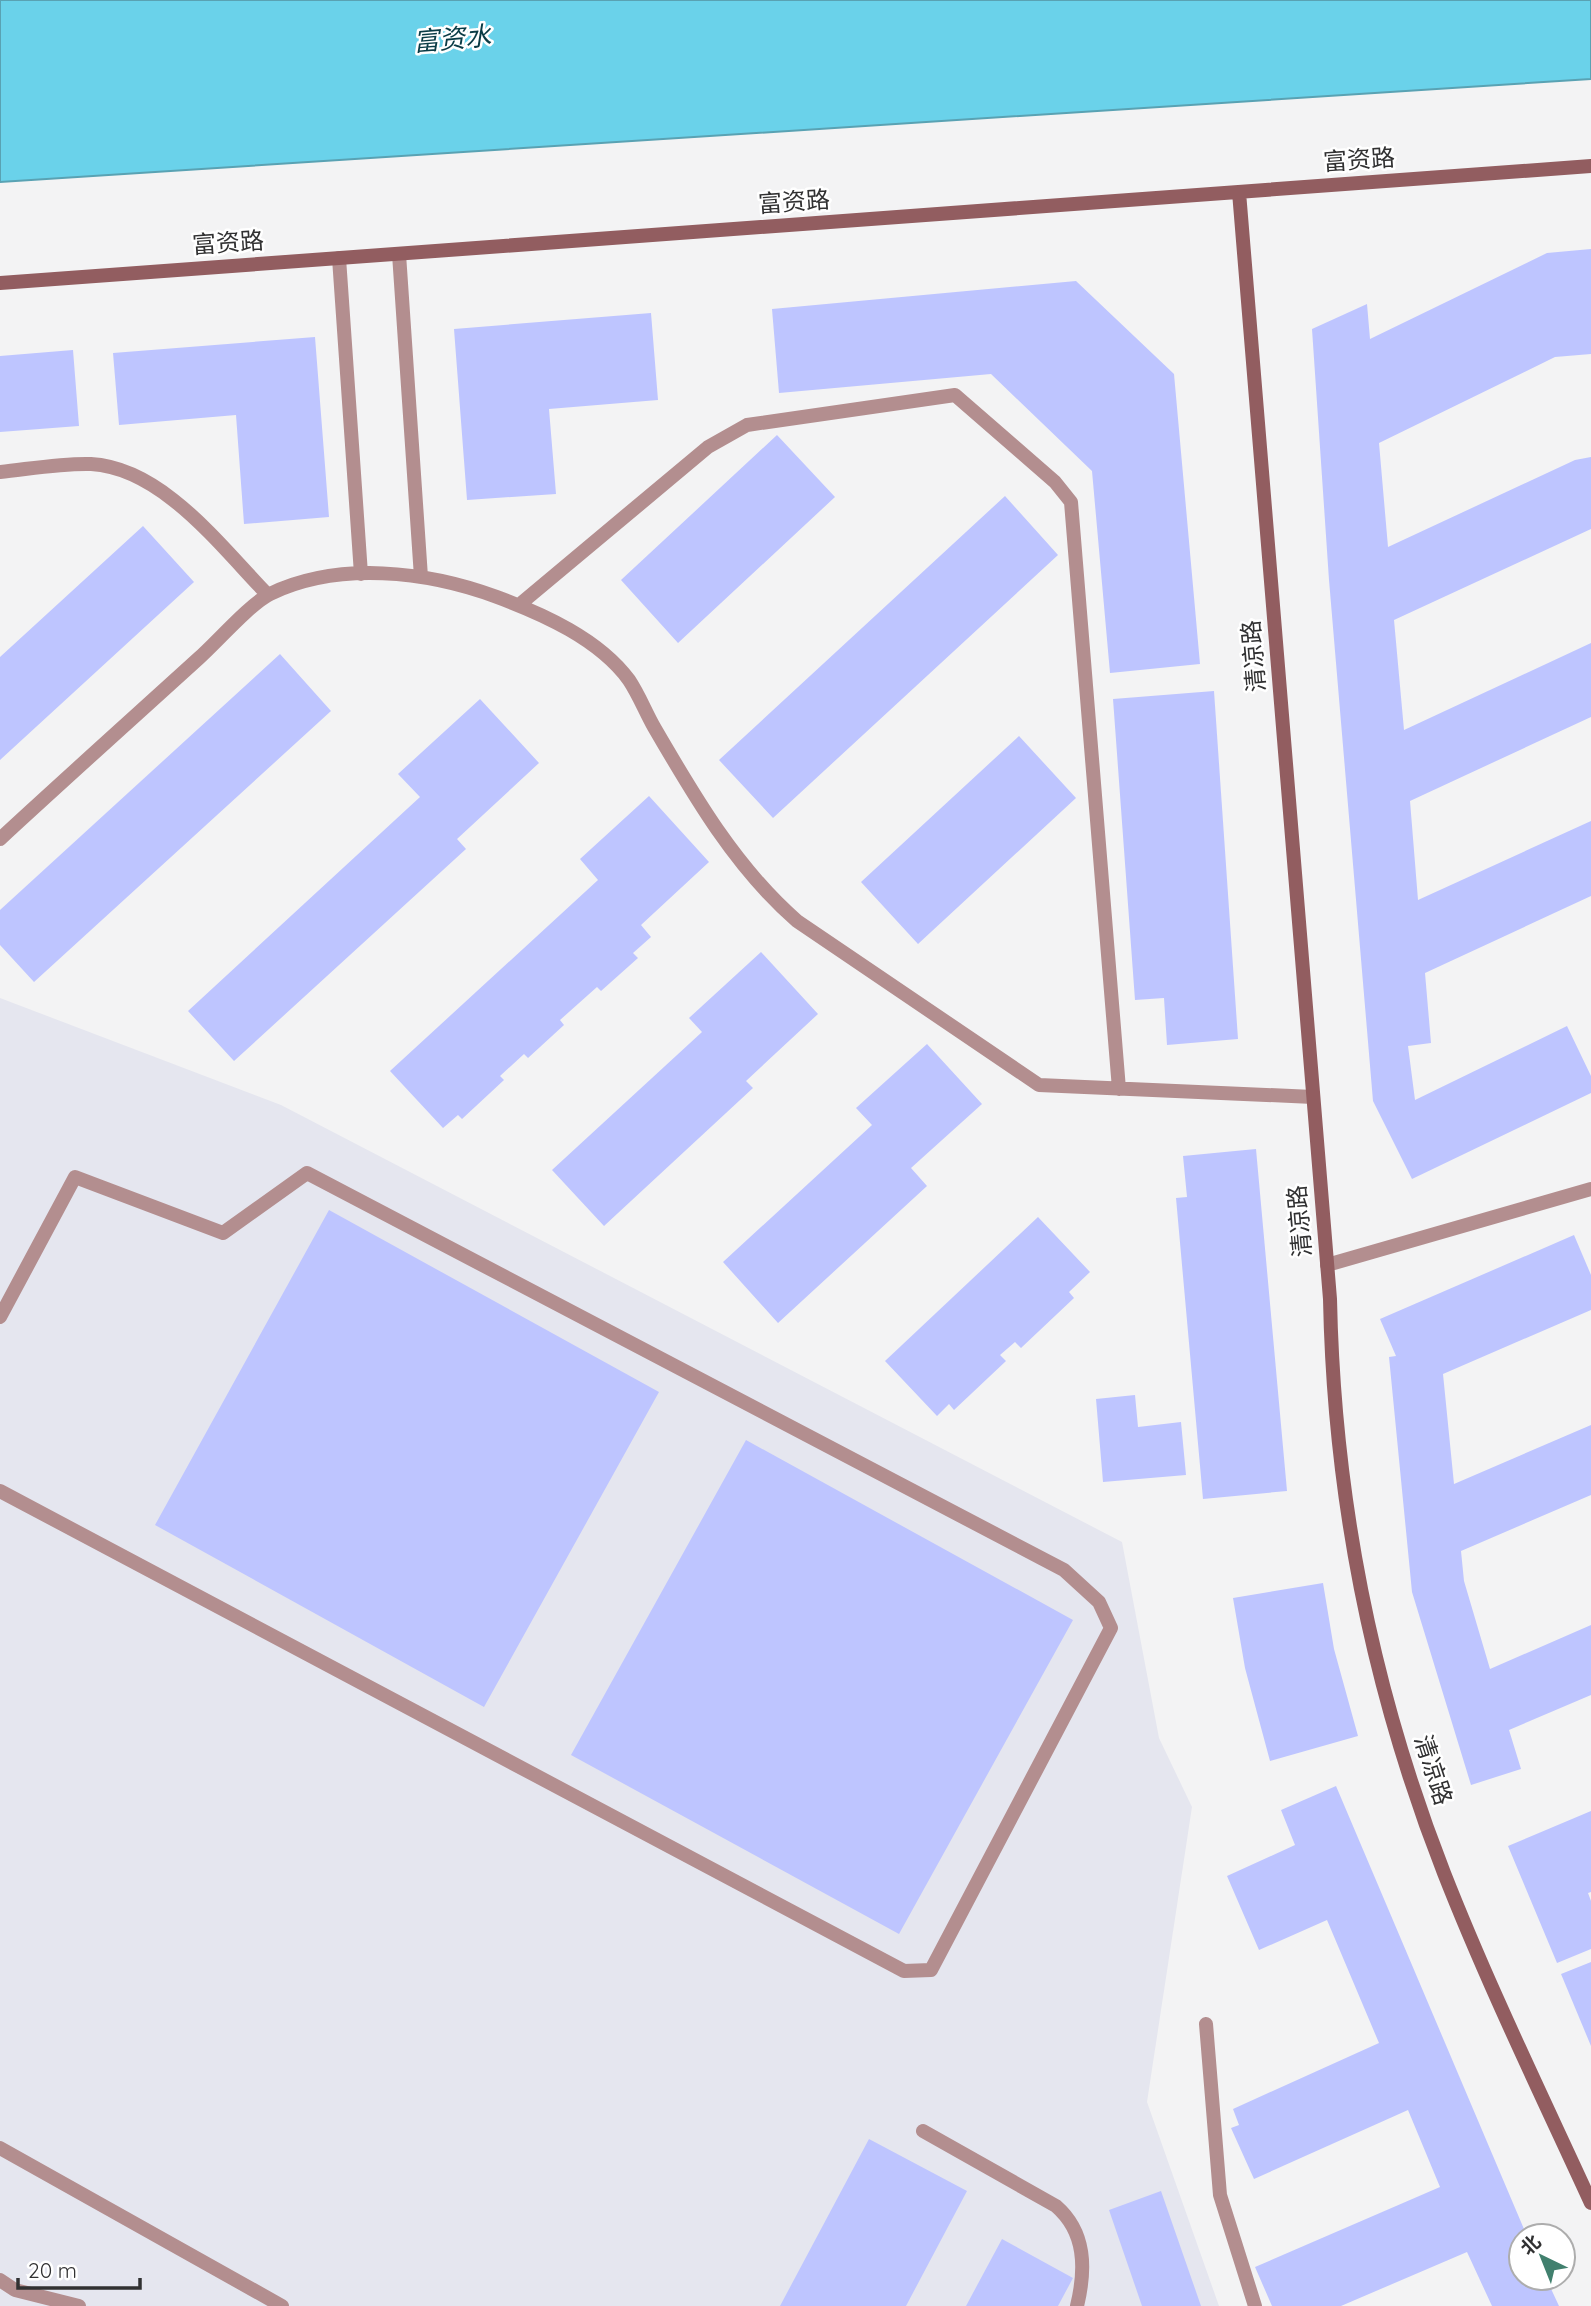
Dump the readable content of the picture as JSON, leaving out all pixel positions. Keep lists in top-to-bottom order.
{
  "streets": {
    "street": ["富资路", "清凉路"]
  },
  "crossings": [
    ["富资路", "清凉路"]
  ],
  "water": ["富资水"],
  "scale_bar": "20 m",
  "north": "top left"
}
